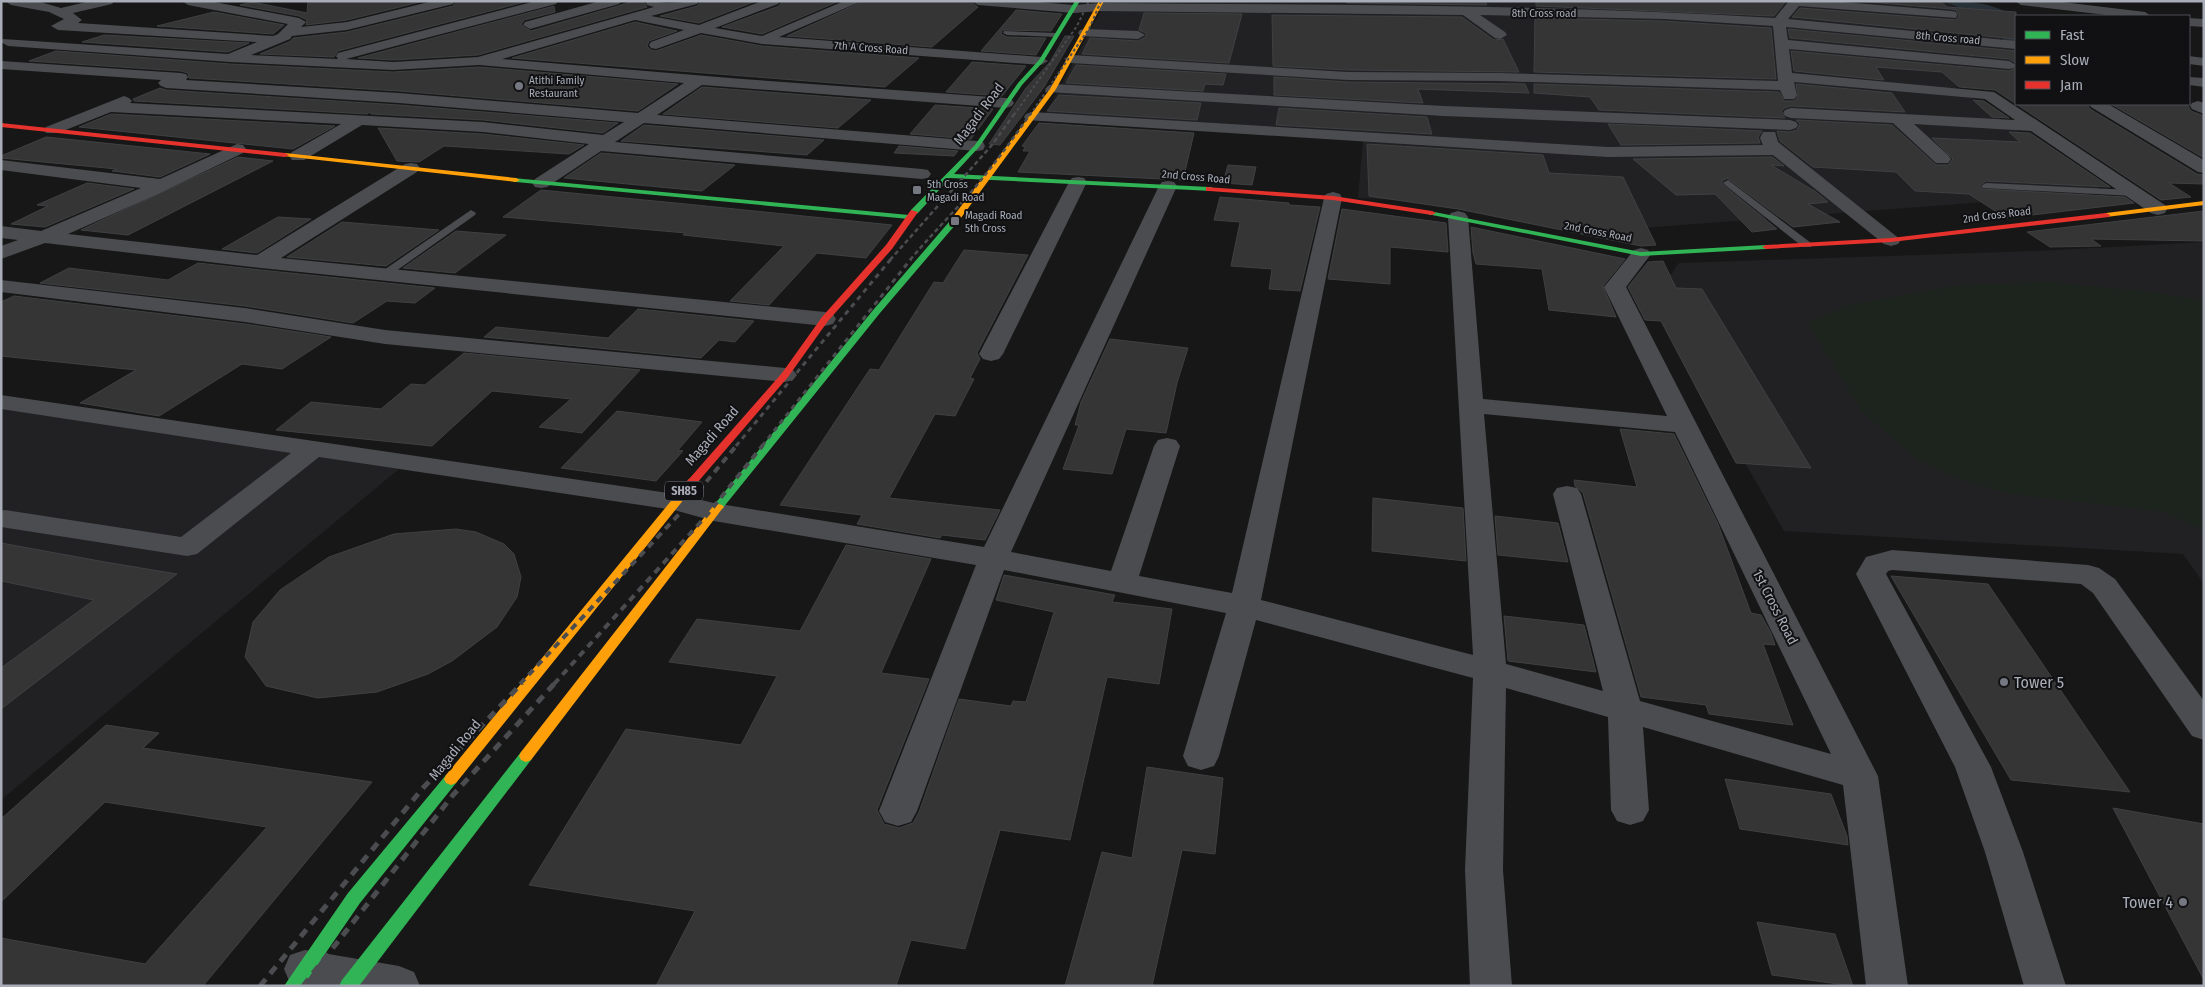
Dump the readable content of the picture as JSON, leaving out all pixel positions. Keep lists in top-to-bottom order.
{
  "streets": {
    "main road": ["Magadi Road", "2nd Cross Road", "SH85"],
    "street": ["8th Cross road", "7th A Cross Road", "1st Cross Road"]
  },
  "crossings": [
    ["8th Cross road", "Magadi Road"],
    ["8th Cross road", "SH85"],
    ["7th A Cross Road", "Magadi Road"],
    ["Magadi Road", "2nd Cross Road"],
    ["2nd Cross Road", "SH85"],
    ["2nd Cross Road", "1st Cross Road"]
  ],
  "places": {
    "other": ["Atithi Family Restaurant", "Tower 5", "Tower 4"],
    "transit": ["5th Cross Magadi Road", "Magadi Road 5th Cross"]
  },
  "legend": ["Fast", "Slow", "Jam"]
}
